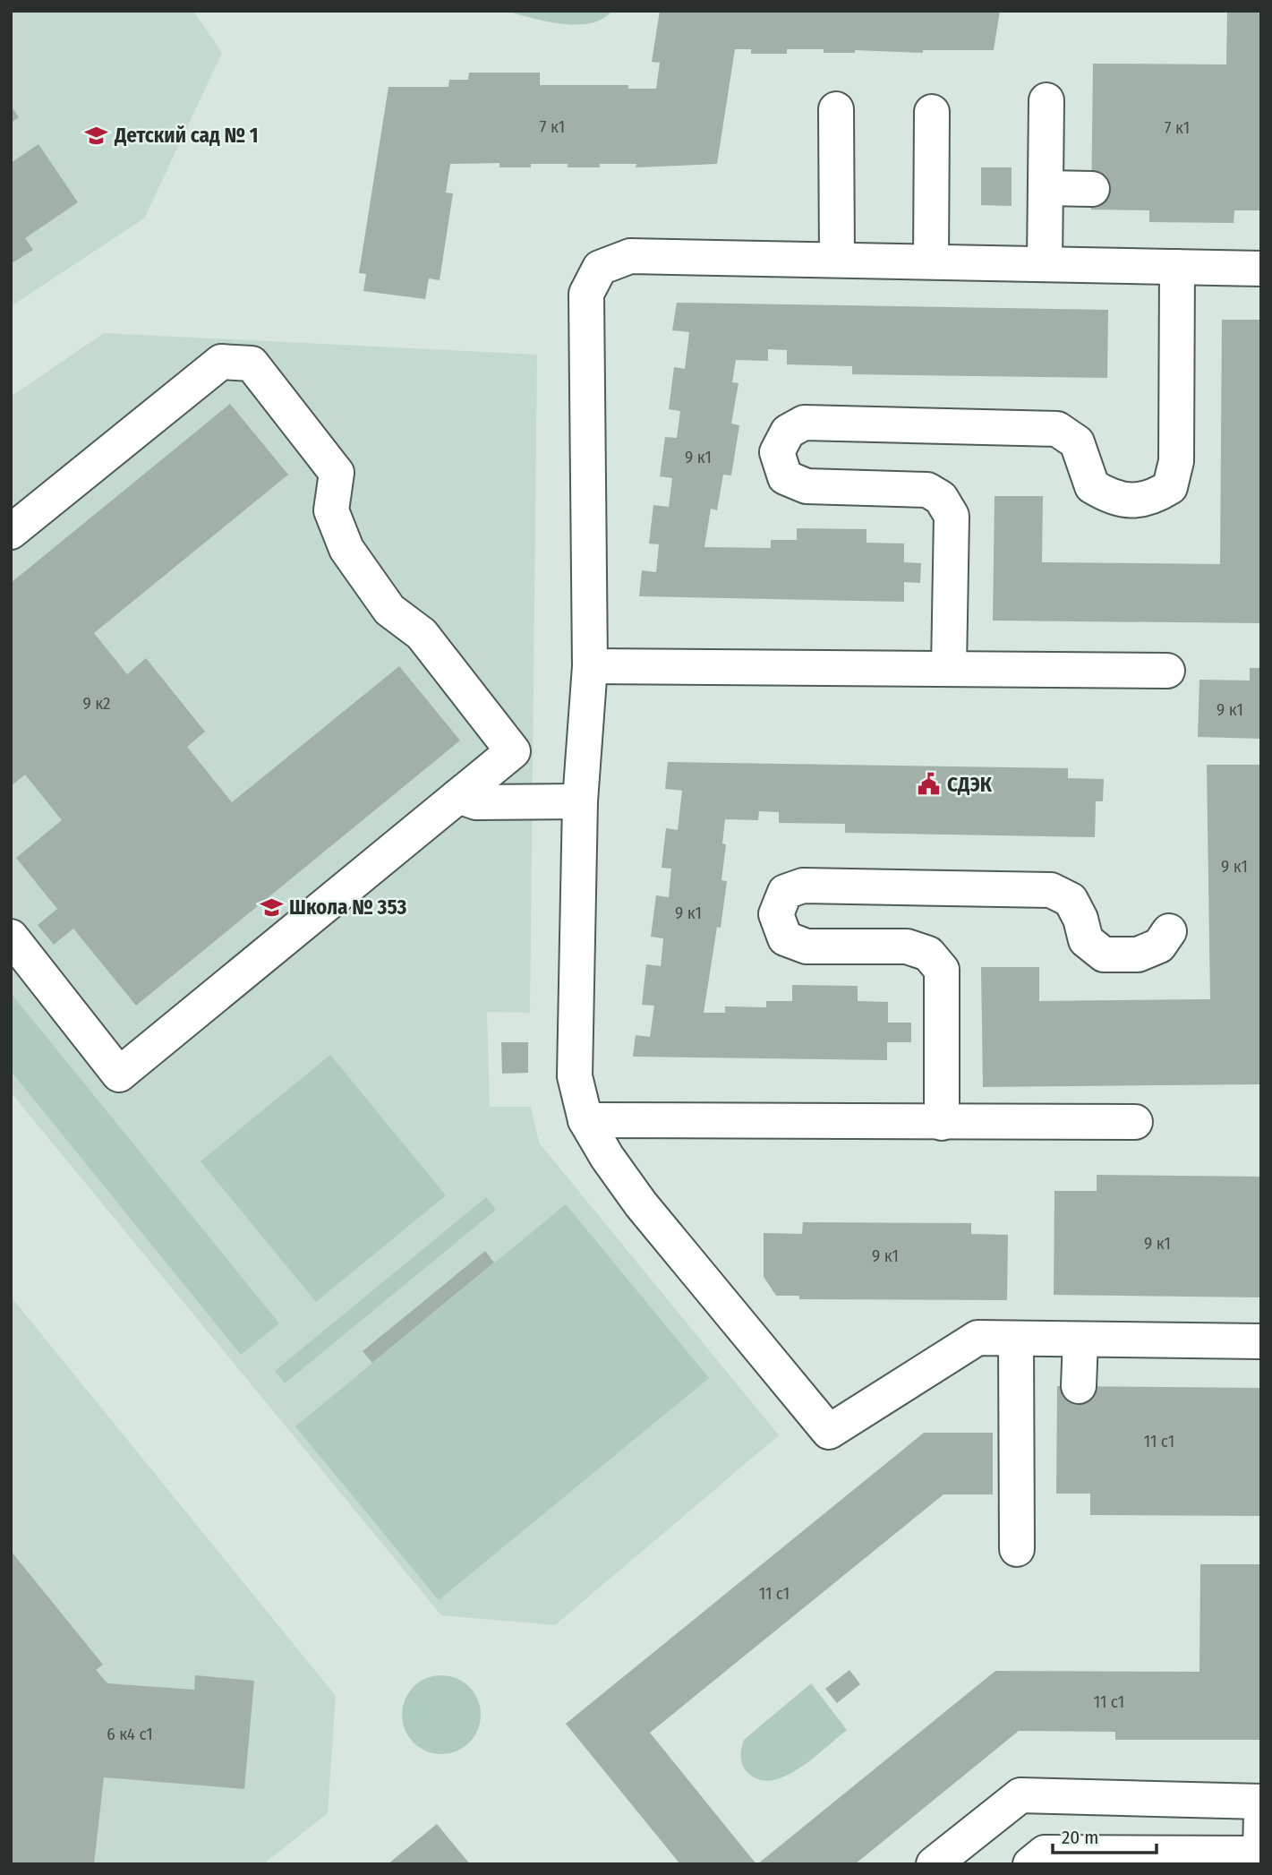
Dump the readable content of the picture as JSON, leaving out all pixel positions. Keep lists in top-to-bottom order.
{
  "places": {
    "school or university": ["Детский сад № 1", "Школа № 353"],
    "public building": ["СДЭК"]
  },
  "house_numbers": [
    "7 к1",
    "7 к1",
    "9 к1",
    "9 к2",
    "9 к1",
    "9 к1",
    "9 к1",
    "9 к1",
    "9 к1",
    "11 с1",
    "11 с1",
    "11 с1",
    "6 к4 с1"
  ],
  "scale_bar": "20 m"
}
